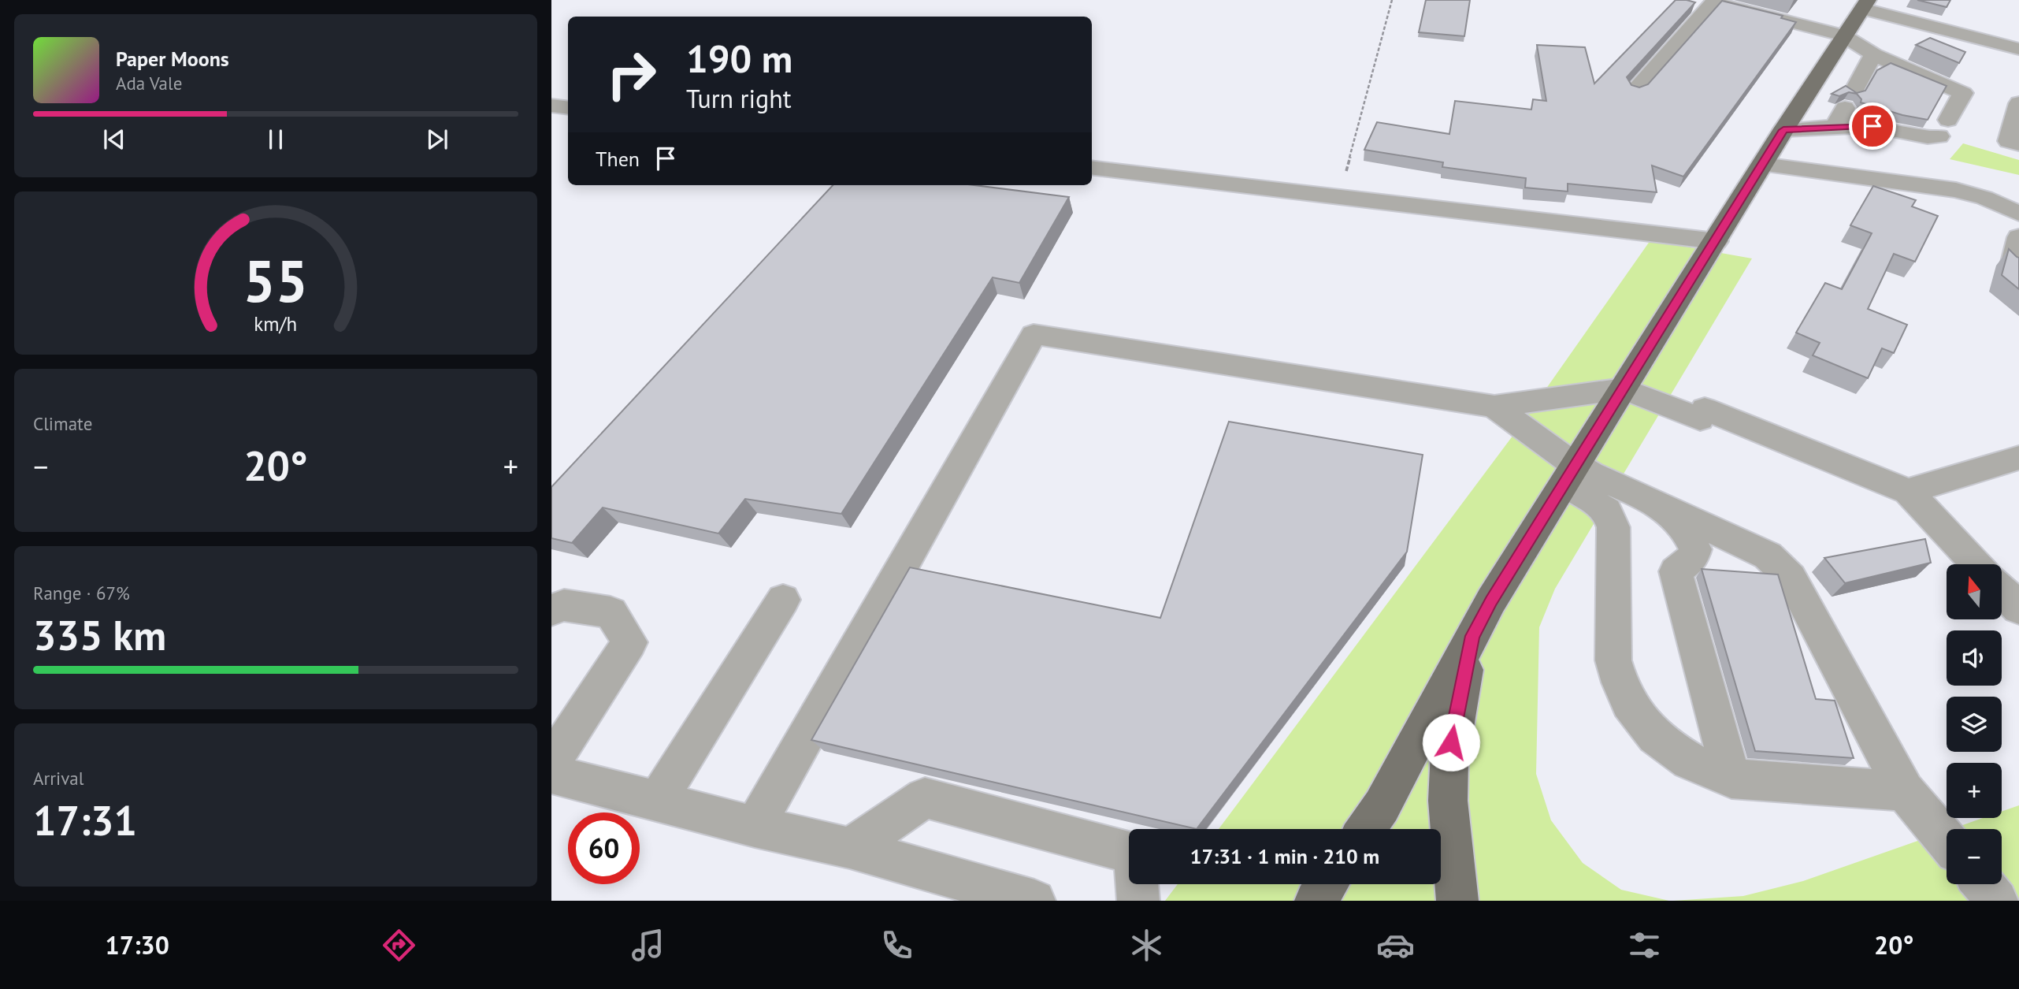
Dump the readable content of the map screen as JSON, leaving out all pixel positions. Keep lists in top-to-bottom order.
{
  "north": "top",
  "page": {
    "turn": ["190 m", "Turn right"],
    "song": ["Paper Moons", "Ada Vale"],
    "then": "Then",
    "tile": [
      "Climate",
      ["Range · 67%", "335 km"],
      ["Arrival", "17:31"]
    ],
    "heat": ["−", "20°", "+"],
    "map_buttons": ["+", "−"],
    "limit": "60",
    "trip": "17:31 · 1 min · 210 m",
    "tabs": ["17:30", "20°"],
    "gauge": ["55", "km/h"]
  }
}
